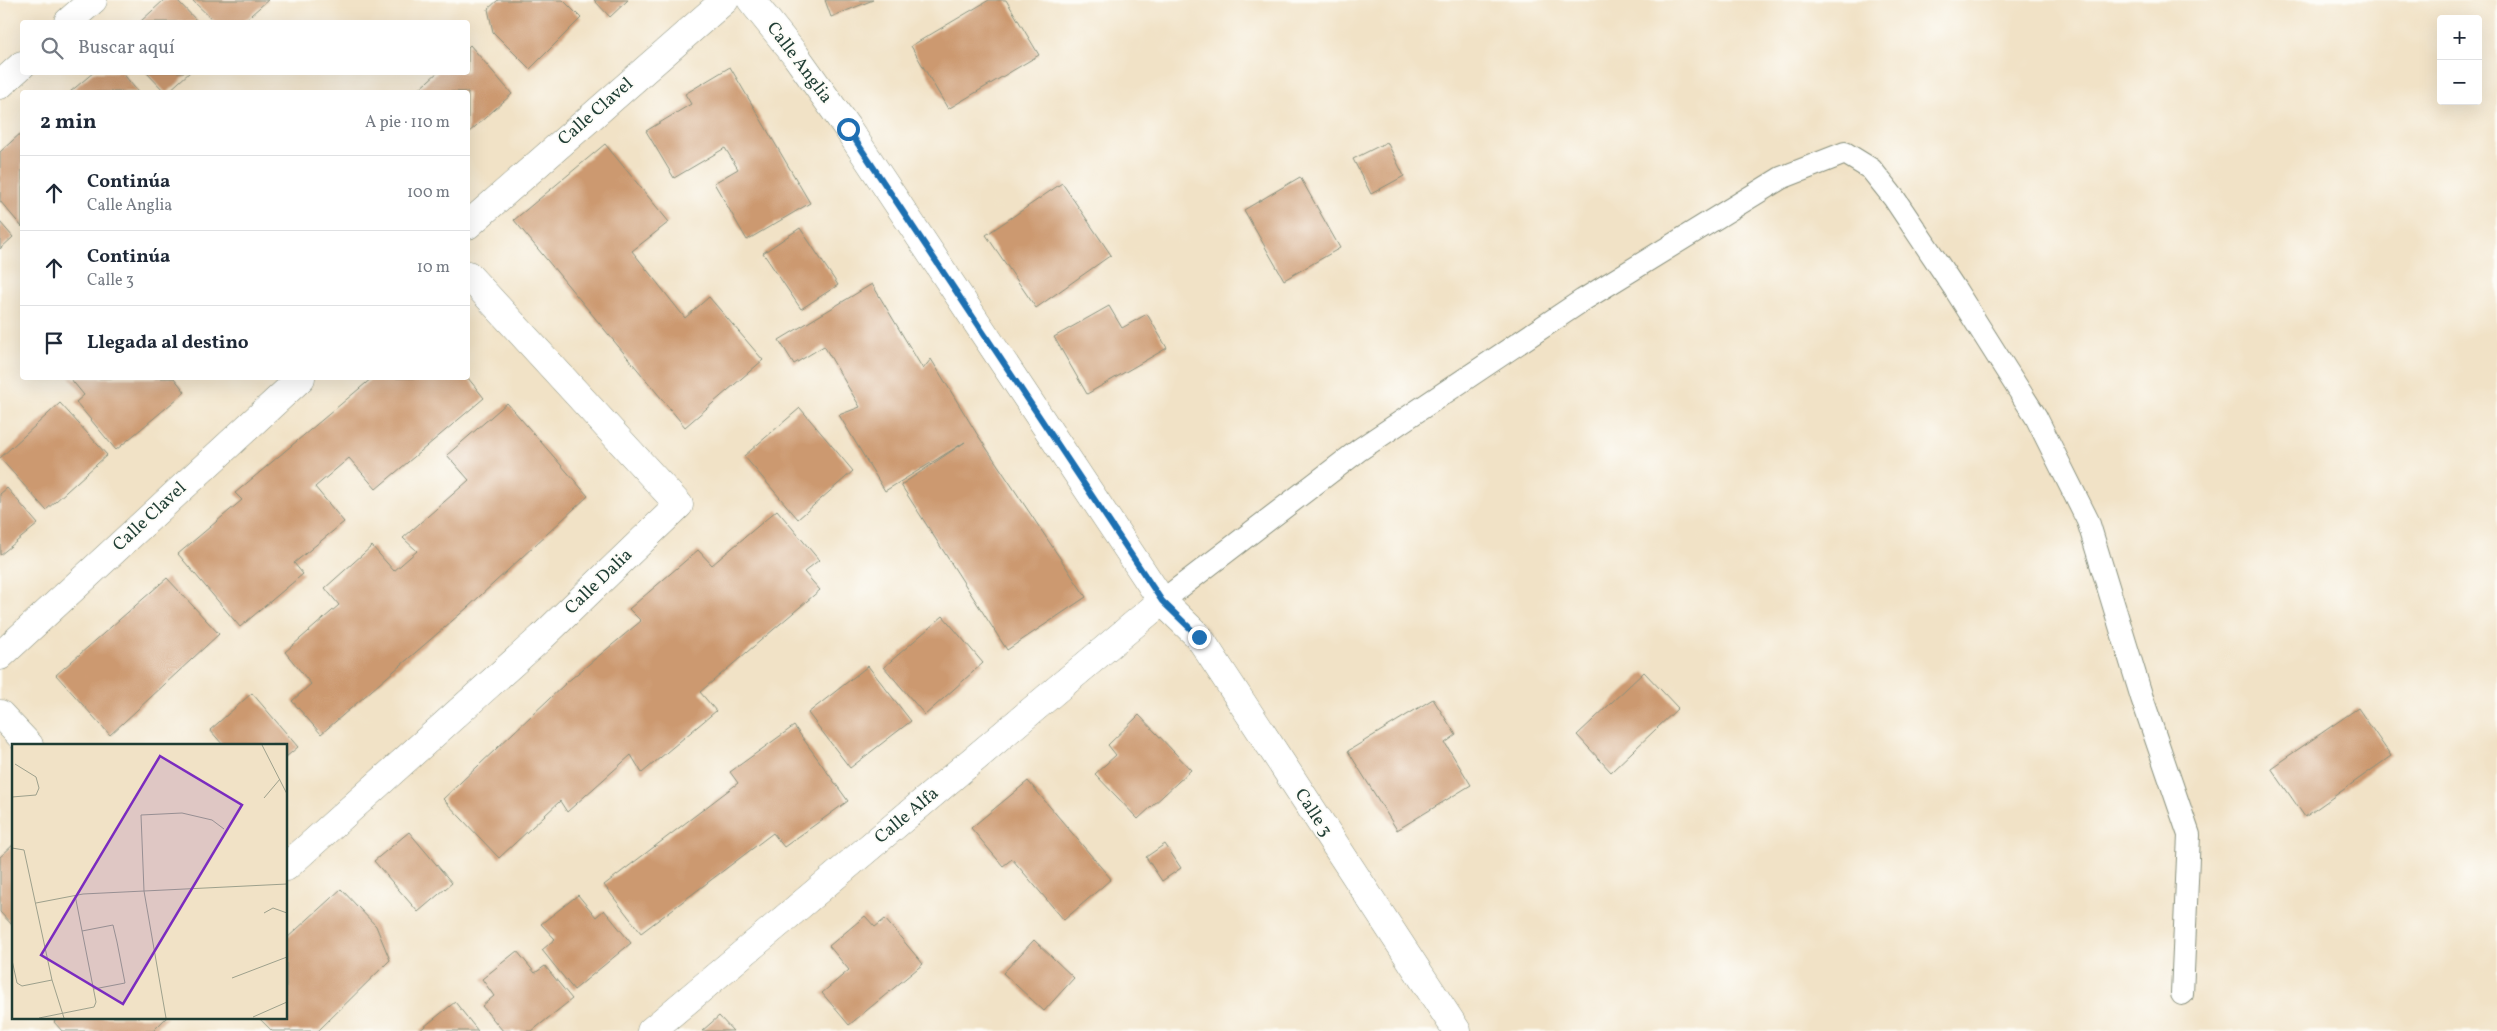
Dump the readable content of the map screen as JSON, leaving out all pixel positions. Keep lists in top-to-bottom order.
{
  "streets": {
    "street": [
      "Calle Anglia",
      "Calle Clavel",
      "Calle Dalia",
      "Calle 3",
      "Calle Alfa"
    ]
  },
  "crossings": [
    ["Calle Anglia", "Calle 3"],
    ["Calle Anglia", "Calle Alfa"],
    ["Calle 3", "Calle Alfa"]
  ],
  "page": {
    "map_buttons": ["+", "−"],
    "search": "Buscar aquí",
    "heading": ["2 min", "A pie · 110 m"],
    "list": [
      ["Continúa", "Calle Anglia", "100 m"],
      ["Continúa", "Calle 3", "10 m"],
      "Llegada al destino"
    ]
  }
}
